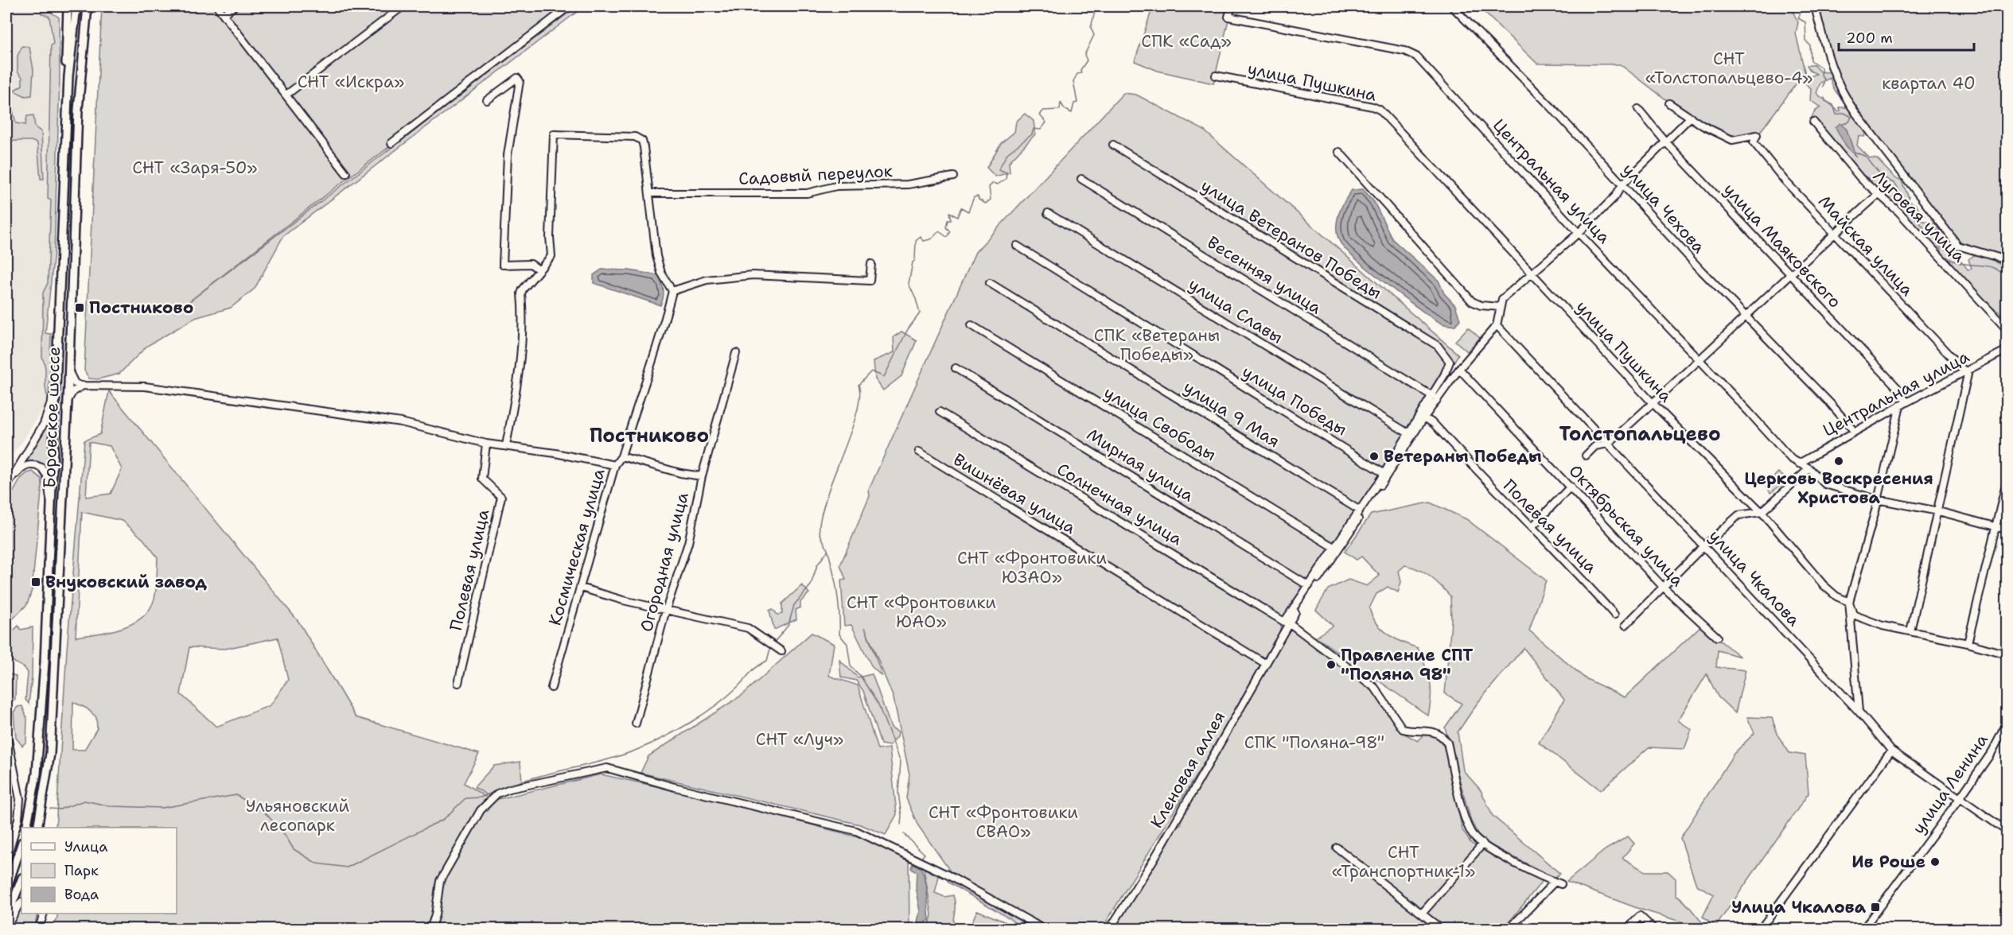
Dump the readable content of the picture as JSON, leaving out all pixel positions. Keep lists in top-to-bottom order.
{
  "streets": {
    "main road": ["Боровское шоссе"],
    "street": [
      "улица Пушкина",
      "Садовый переулок",
      "Центральная улица",
      "улица Чехова",
      "Луговая улица",
      "улица Ветеранов Победы",
      "улица Маяковского",
      "Майская улица",
      "Весенняя улица",
      "улица Славы",
      "улица Победы",
      "улица 9 Мая",
      "улица Свободы",
      "Мирная улица",
      "Вишнёвая улица",
      "Солнечная улица",
      "Октябрьская улица",
      "Полевая улица",
      "Космическая улица",
      "Огородная улица",
      "улица Чкалова",
      "Кленовая аллея",
      "улица Ленина"
    ]
  },
  "crossings": [
    ["Центральная улица", "улица Чехова"],
    ["Центральная улица", "улица Маяковского"],
    ["Центральная улица", "Майская улица"],
    ["улица Ветеранов Победы", "Весенняя улица"],
    ["Вишнёвая улица", "Кленовая аллея"],
    ["Солнечная улица", "Кленовая аллея"],
    ["улица Чкалова", "улица Ленина"]
  ],
  "districts": ["Толстопальцево", "Постниково"],
  "parks": [
    "СПК «Сад»",
    "СНТ «Толстопальцево-4»",
    "СНТ «Искра»",
    "квартал 40",
    "СНТ «Заря-50»",
    "СПК «Ветераны Победы»",
    "СНТ «Фронтовики ЮЗАО»",
    "СНТ «Фронтовики ЮАО»",
    "СНТ «Луч»",
    "СПК \"Поляна-98\"",
    "Ульяновский лесопарк",
    "СНТ «Фронтовики СВАО»",
    "СНТ «Транспортник-1»"
  ],
  "places": {
    "transit": ["Постниково", "Внуковский завод", "Улица Чкалова"],
    "other": [
      "Ветераны Победы",
      "Церковь Воскресения Христова",
      "Правление СПТ \"Поляна 98\"",
      "Ив Роше"
    ]
  },
  "legend": ["Улица", "Парк", "Вода"],
  "scale_bar": "200 m"
}
